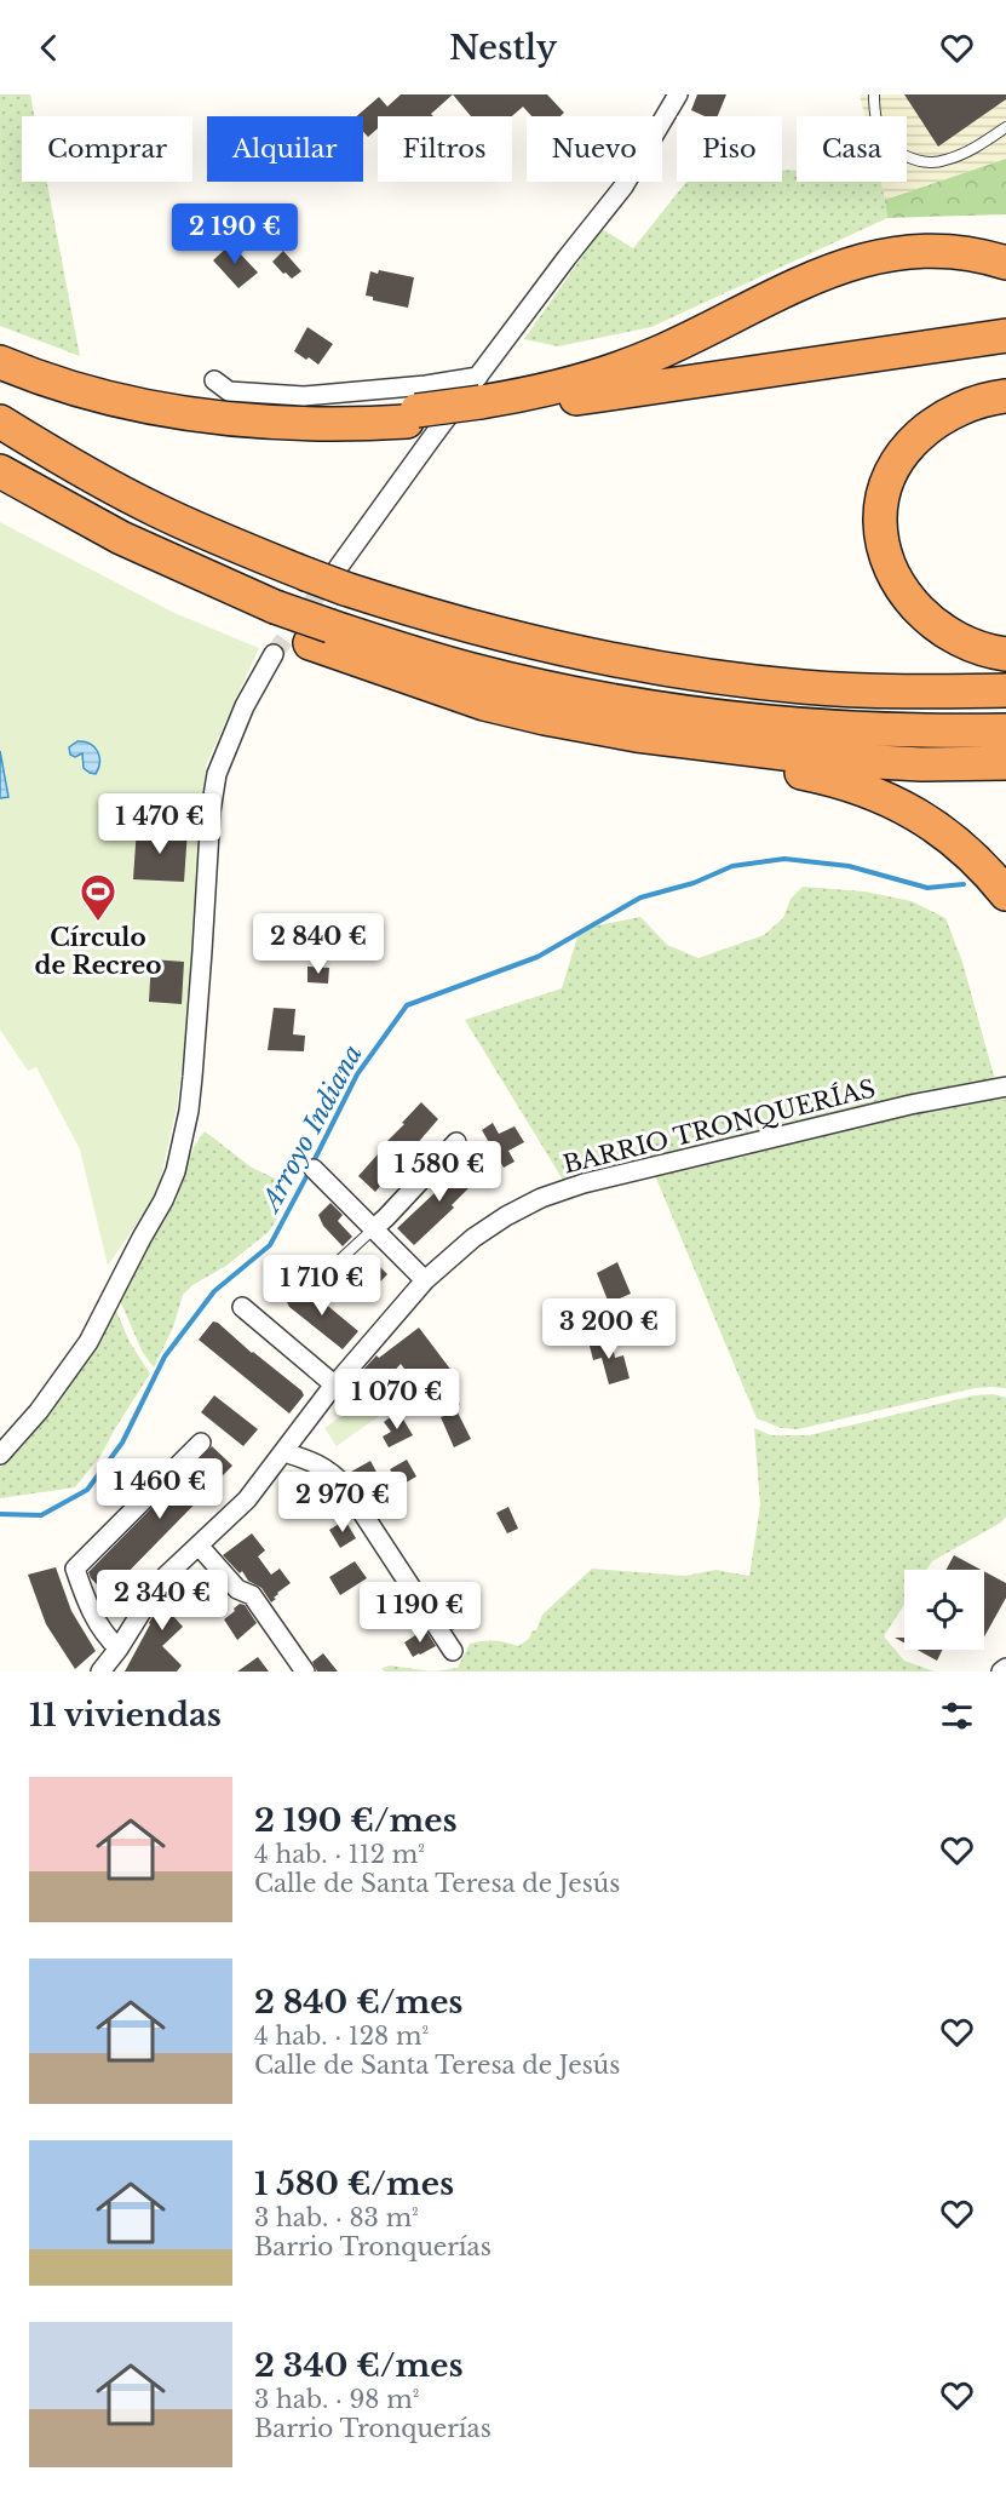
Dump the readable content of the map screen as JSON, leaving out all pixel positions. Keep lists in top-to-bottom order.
{
  "streets": {
    "street": ["BARRIO TRONQUERÍAS"]
  },
  "water": ["Arroyo Indiana"],
  "places": {
    "sports": ["Círculo de Recreo"]
  },
  "page": {
    "header": "Nestly",
    "chip": [
      "Comprar",
      "Alquilar",
      "Filtros",
      "Nuevo",
      "Piso",
      "Casa"
    ],
    "price": [
      "2 190 €",
      "1 470 €",
      "2 840 €",
      "1 580 €",
      "1 710 €",
      "3 200 €",
      "1 070 €",
      "1 460 €",
      "2 970 €",
      "2 340 €",
      "1 190 €"
    ],
    "heading": "11 viviendas",
    "list": [
      {
        "name": "2 190 €/mes",
        "note": "4 hab. · 112 m² · Calle de Santa Teresa de Jesús"
      },
      {
        "name": "2 840 €/mes",
        "note": "4 hab. · 128 m² · Calle de Santa Teresa de Jesús"
      },
      {
        "name": "1 580 €/mes",
        "note": "3 hab. · 83 m² · Barrio Tronquerías"
      },
      {
        "name": "2 340 €/mes",
        "note": "3 hab. · 98 m² · Barrio Tronquerías"
      }
    ]
  }
}
